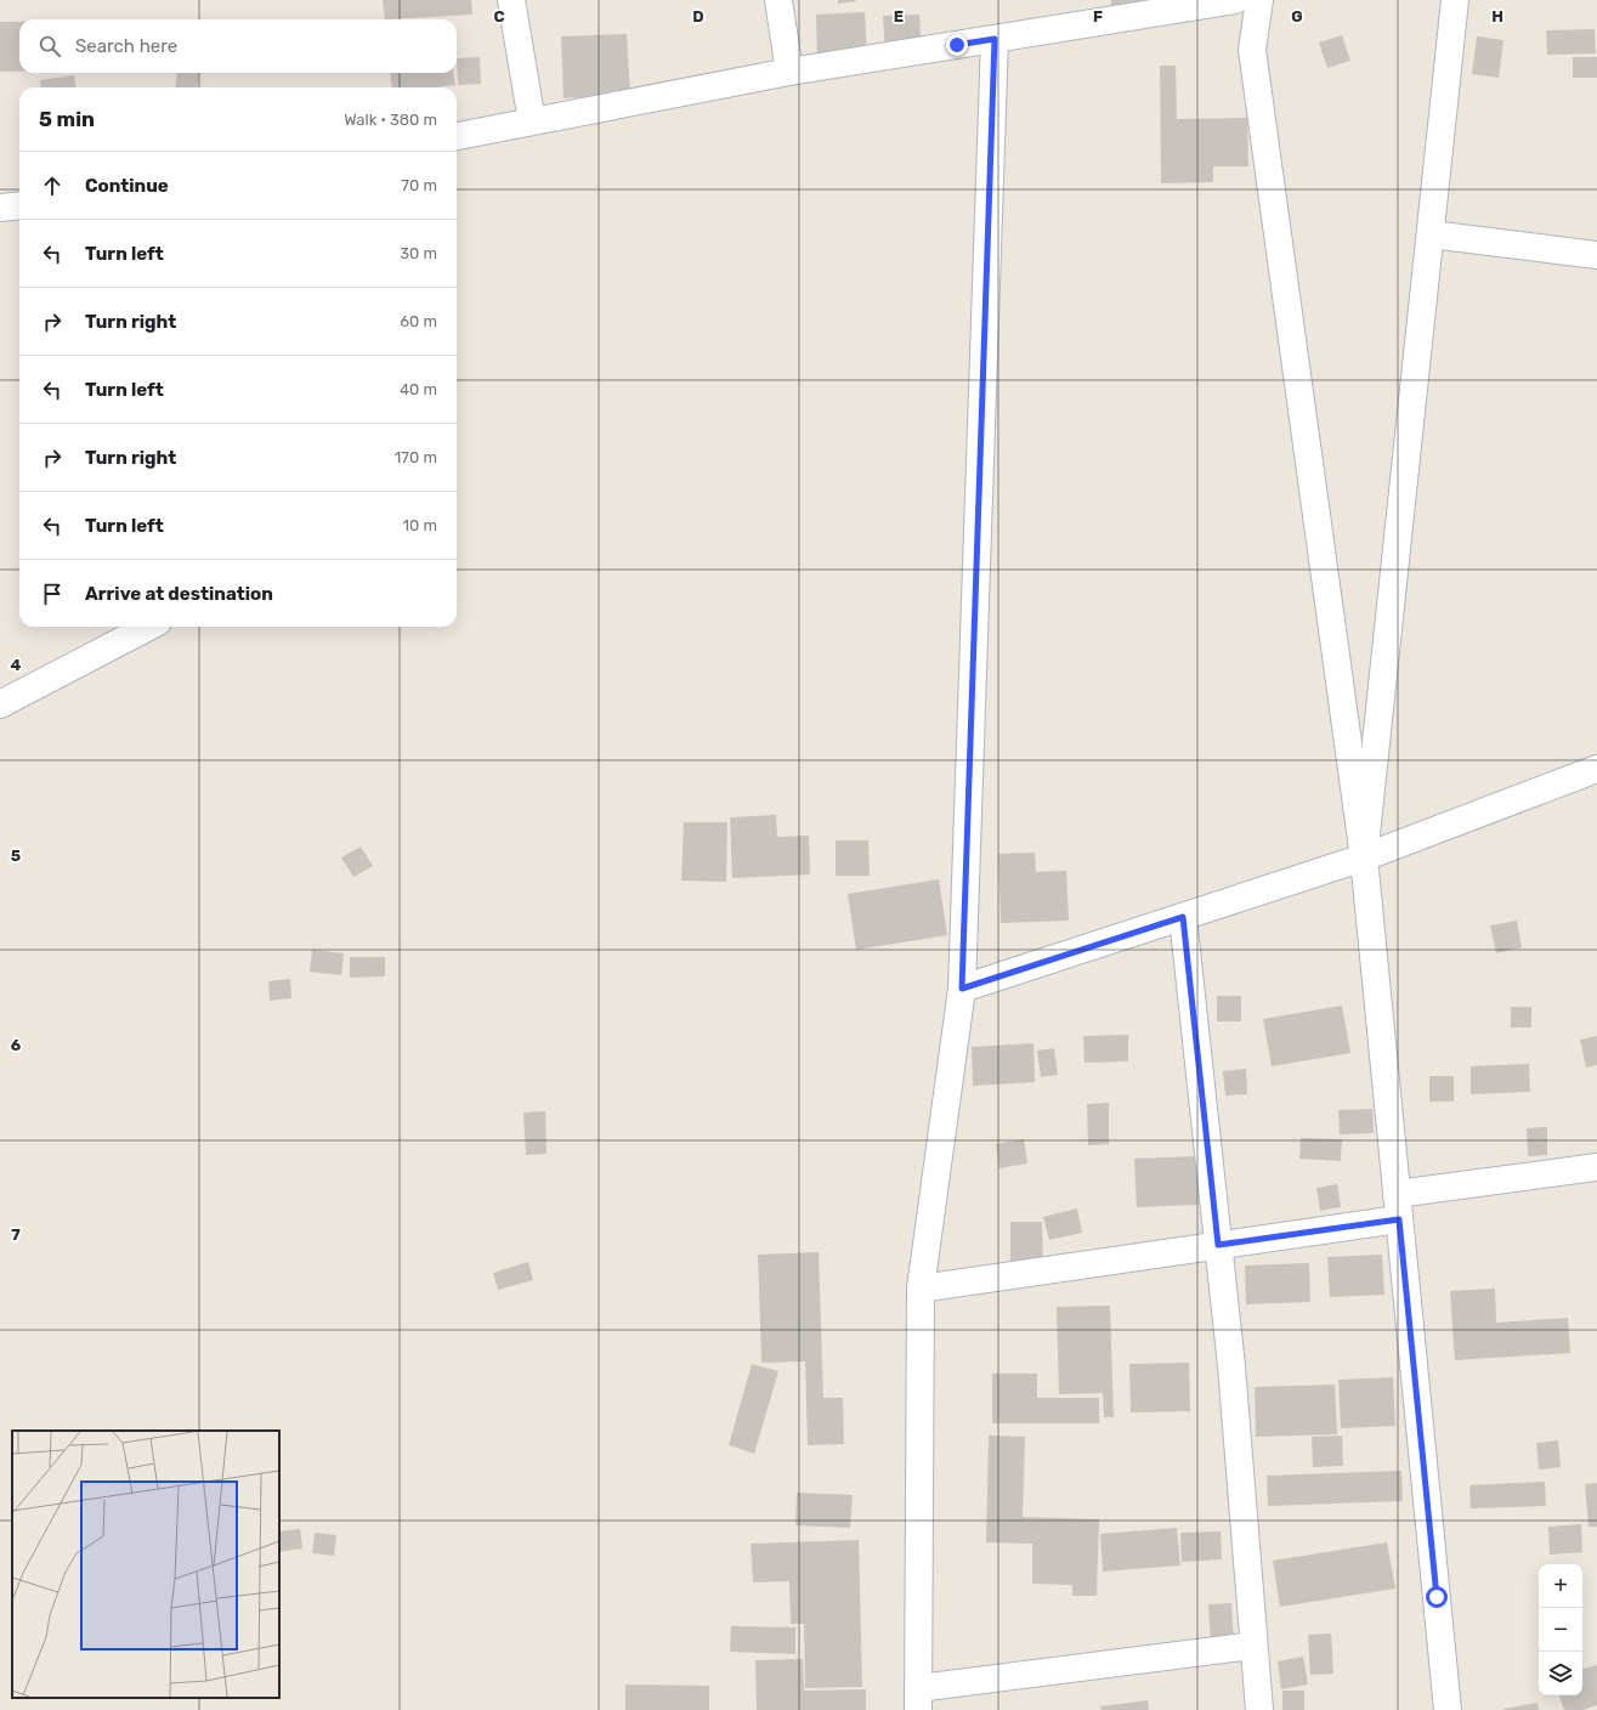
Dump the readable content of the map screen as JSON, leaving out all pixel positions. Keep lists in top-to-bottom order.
{
  "page": {
    "search": "Search here",
    "heading": ["5 min", "Walk · 380 m"],
    "list": [
      ["Continue", "70 m"],
      ["Turn left", "30 m"],
      ["Turn right", "60 m"],
      ["Turn left", "40 m"],
      ["Turn right", "170 m"],
      ["Turn left", "10 m"],
      "Arrive at destination"
    ],
    "map_buttons": ["+", "−"]
  },
  "grid": {
    "columns": [
      "C",
      "D",
      "E",
      "F",
      "G",
      "H"
    ],
    "rows": [
      "4",
      "5",
      "6",
      "7"
    ]
  }
}
